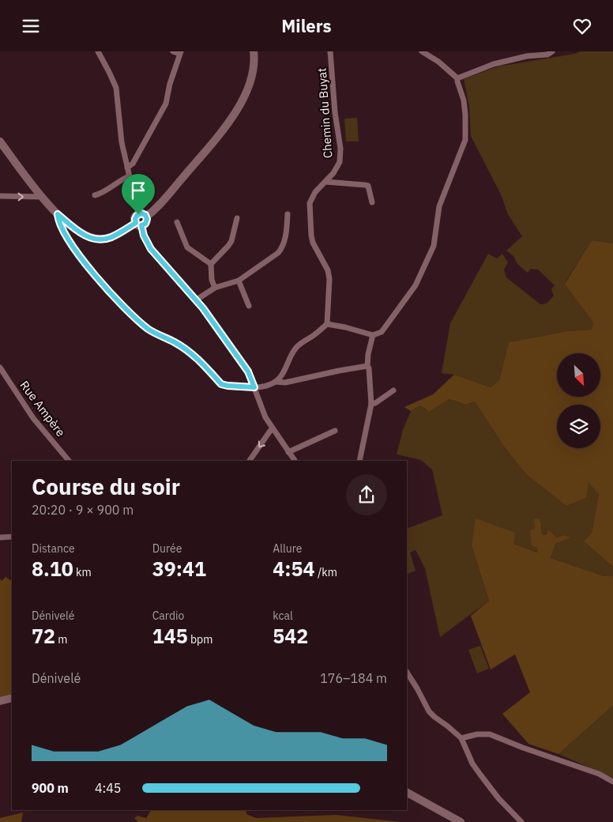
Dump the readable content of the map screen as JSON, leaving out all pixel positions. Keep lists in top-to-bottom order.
{
  "streets": {
    "street": ["Chemin du Buyat", "Rue Ampère"]
  },
  "north": "bottom right",
  "page": {
    "header": "Milers",
    "heading": ["Course du soir", "20:20 · 9 × 900 m"],
    "stats": [
      ["Distance", "8.10 km"],
      ["Durée", "39:41"],
      ["Allure", "4:54 /km"],
      ["Dénivelé", "72 m"],
      ["Cardio", "145 bpm"],
      ["kcal", "542"]
    ],
    "chart": ["Dénivelé", "176–184 m"],
    "list": [
      {
        "name": "900 m",
        "note": "4:45"
      }
    ]
  }
}
